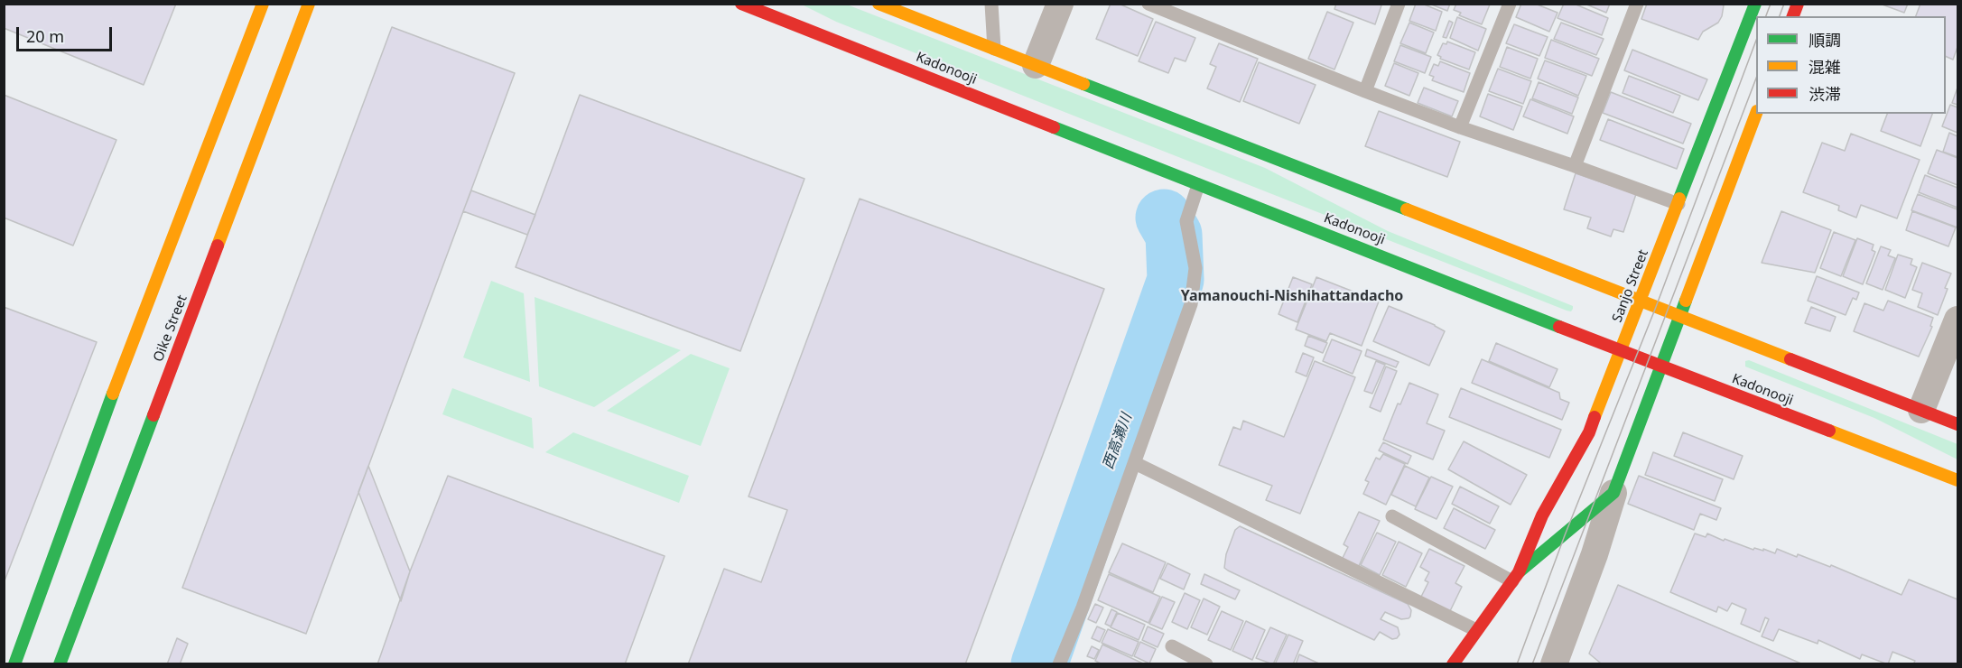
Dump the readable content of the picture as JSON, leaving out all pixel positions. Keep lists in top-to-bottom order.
{
  "streets": {
    "street": ["Kadonooji", "Sanjo Street", "Oike Street"]
  },
  "crossings": [
    ["Kadonooji", "Sanjo Street"]
  ],
  "districts": ["Yamanouchi-Nishihattandacho"],
  "water": ["西高瀬川"],
  "legend": ["順調", "混雑", "渋滞"],
  "scale_bar": "20 m"
}
